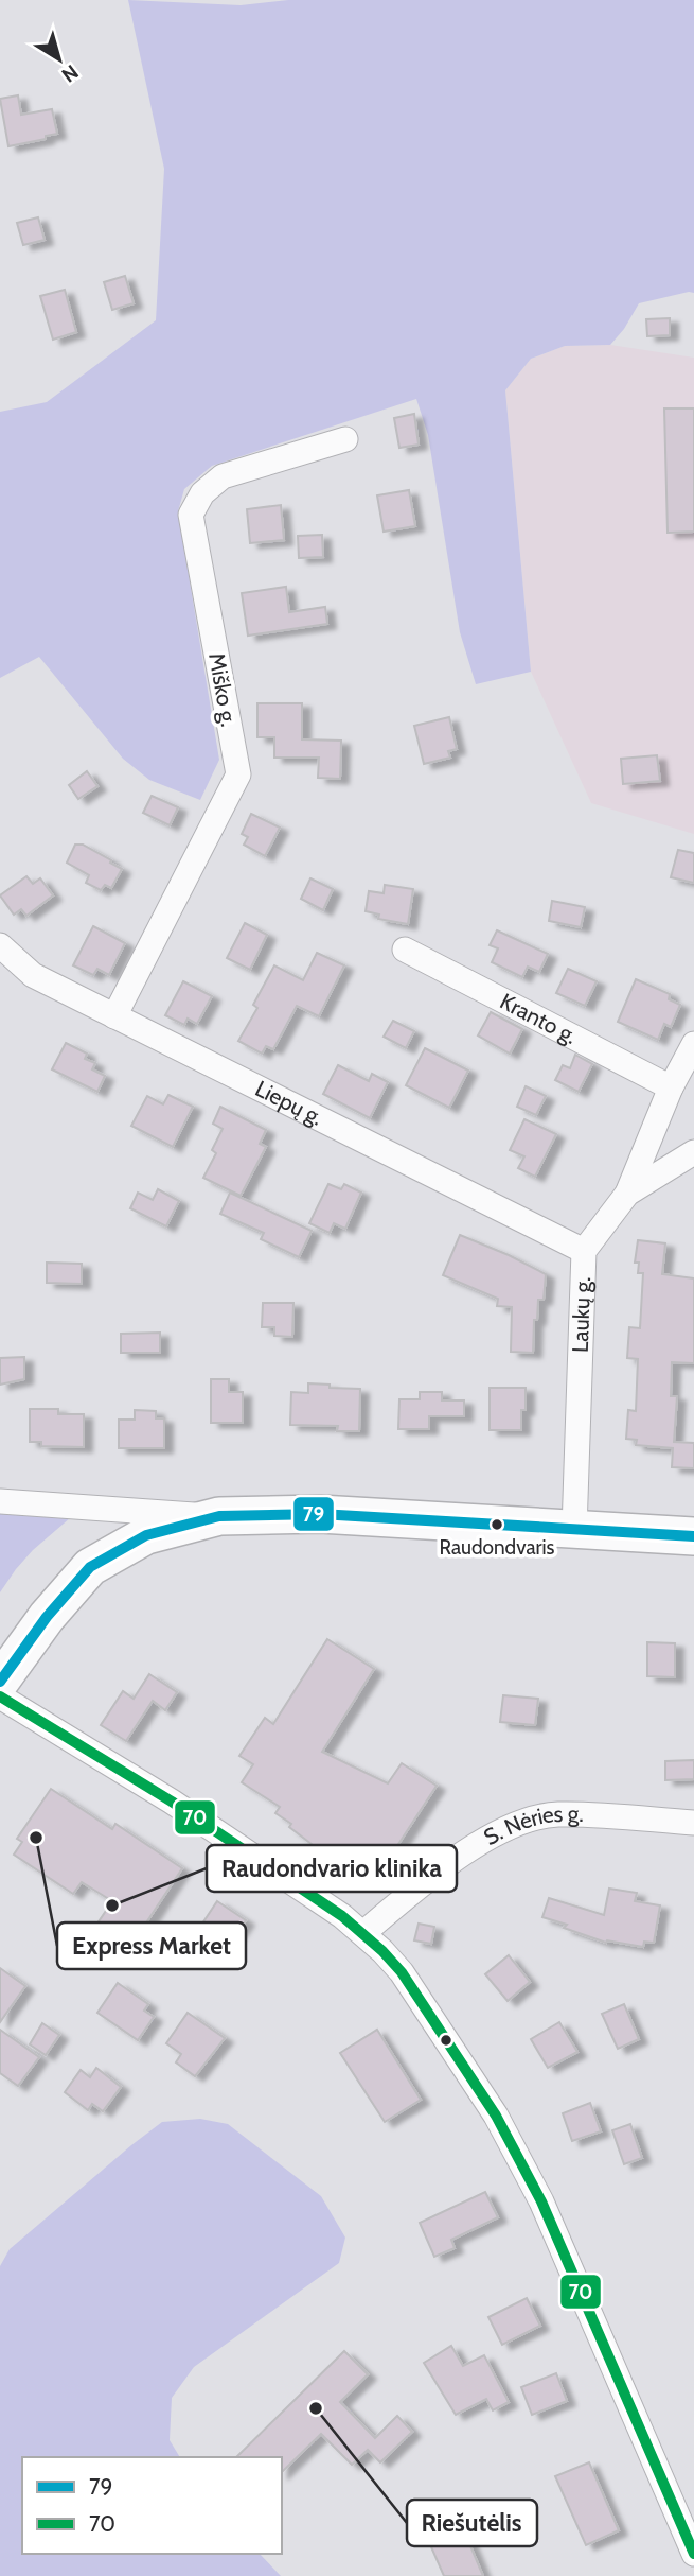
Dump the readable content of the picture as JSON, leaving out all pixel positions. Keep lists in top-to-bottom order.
{
  "streets": {
    "street": [
      "Miško g.",
      "Kranto g.",
      "Liepų g.",
      "Laukų g.",
      "S. Nėries g."
    ]
  },
  "crossings": [
    ["Miško g.", "Liepų g."],
    ["Liepų g.", "Laukų g."]
  ],
  "places": [
    "Raudondvaris",
    "Express Market",
    "Raudondvario klinika",
    "Riešutėlis"
  ],
  "lines": ["transit line 79", "transit line 70"],
  "legend": ["79", "70"],
  "north": "bottom right"
}
